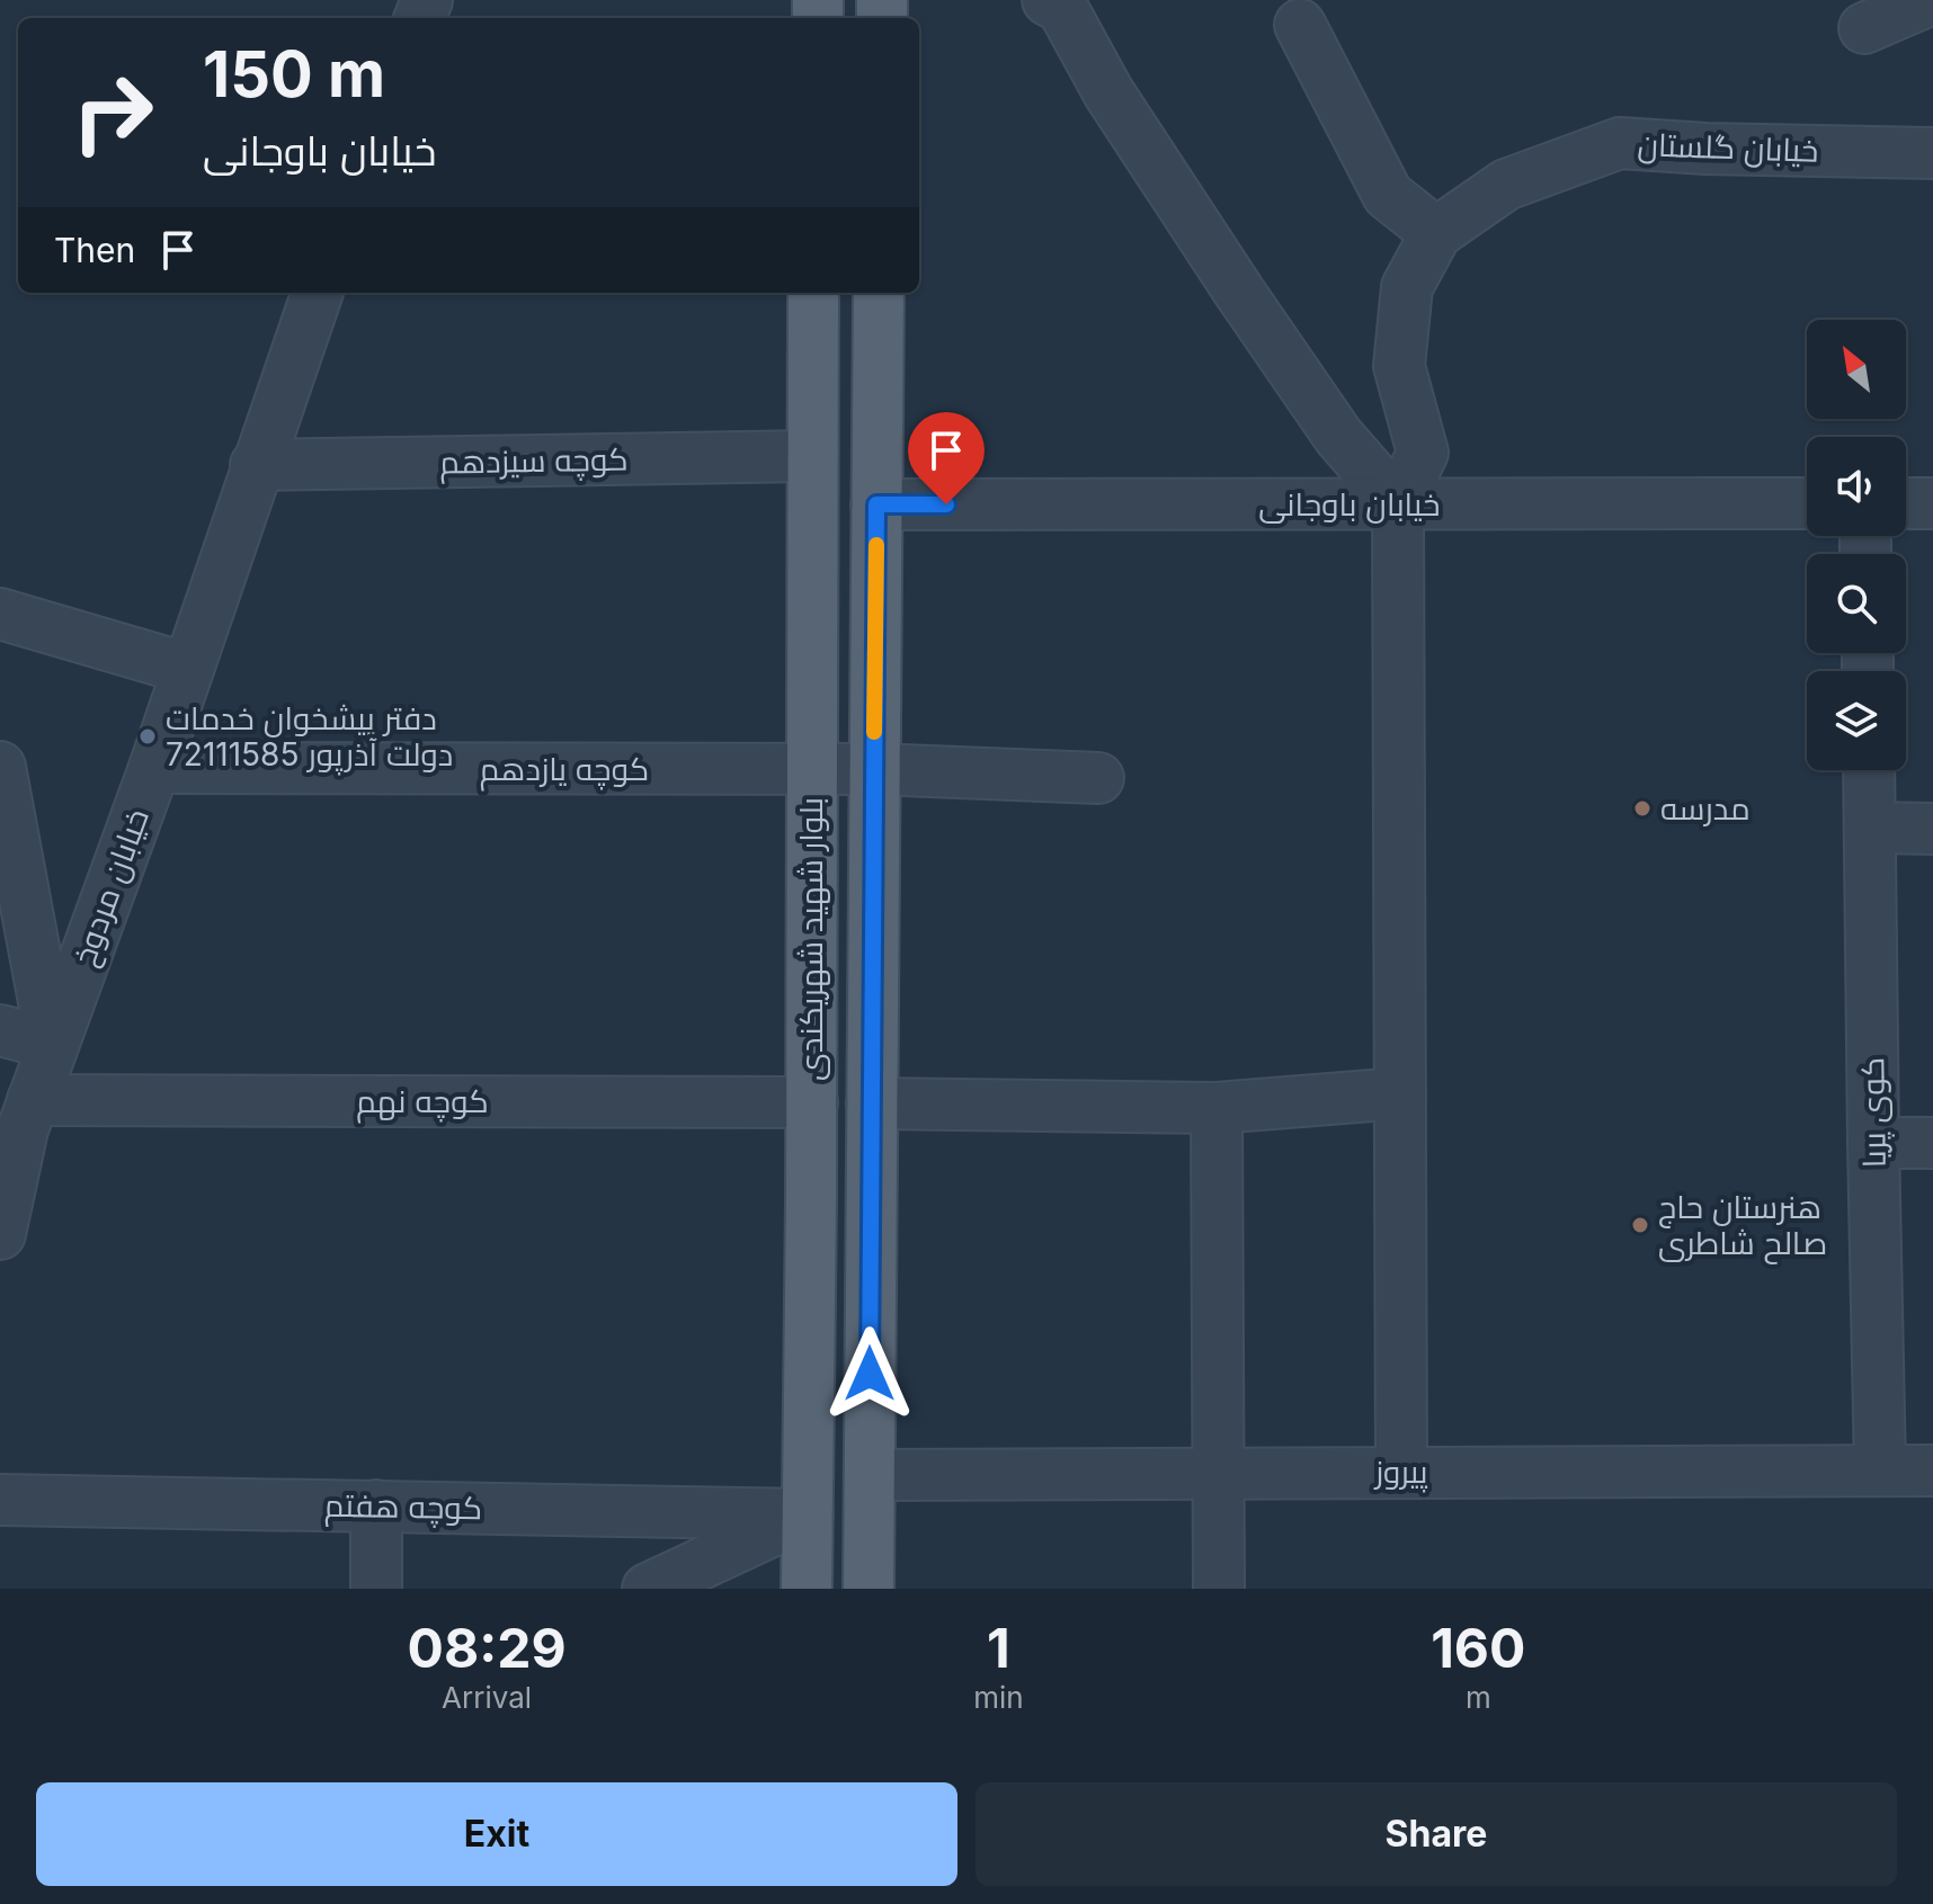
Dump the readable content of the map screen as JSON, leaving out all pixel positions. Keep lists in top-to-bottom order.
{
  "streets": {
    "main road": ["بلوار شهید شهریکندی"],
    "street": [
      "خیابان گلستان",
      "کوچه سیزدهم",
      "خیابان باوجانی",
      "کوچه یازدهم",
      "خیابان مردوخ",
      "کوچه نهم",
      "کوی پریا",
      "پیروز",
      "کوچه هفتم"
    ]
  },
  "crossings": [
    ["خیابان گلستان", "خیابان باوجانی"],
    ["کوچه سیزدهم", "خیابان مردوخ"],
    ["کوچه سیزدهم", "بلوار شهید شهریکندی"],
    ["خیابان باوجانی", "بلوار شهید شهریکندی"],
    ["کوچه یازدهم", "خیابان مردوخ"],
    ["کوچه یازدهم", "بلوار شهید شهریکندی"],
    ["خیابان مردوخ", "کوچه نهم"],
    ["بلوار شهید شهریکندی", "کوچه نهم"],
    ["بلوار شهید شهریکندی", "پیروز"],
    ["بلوار شهید شهریکندی", "کوچه هفتم"],
    ["کوی پریا", "پیروز"]
  ],
  "places": ["دفتر پیشخوان خدمات دولت آذرپور 72111585", "مدرسه", "هنرستان حاج صالح شاطری"],
  "north": "top left",
  "page": {
    "turn": ["150 m", "خیابان باوجانی"],
    "then": "Then",
    "eta": [
      "08:29",
      "Arrival",
      "1",
      "min",
      "160",
      "m"
    ],
    "buttons": ["Exit", "Share"]
  }
}
